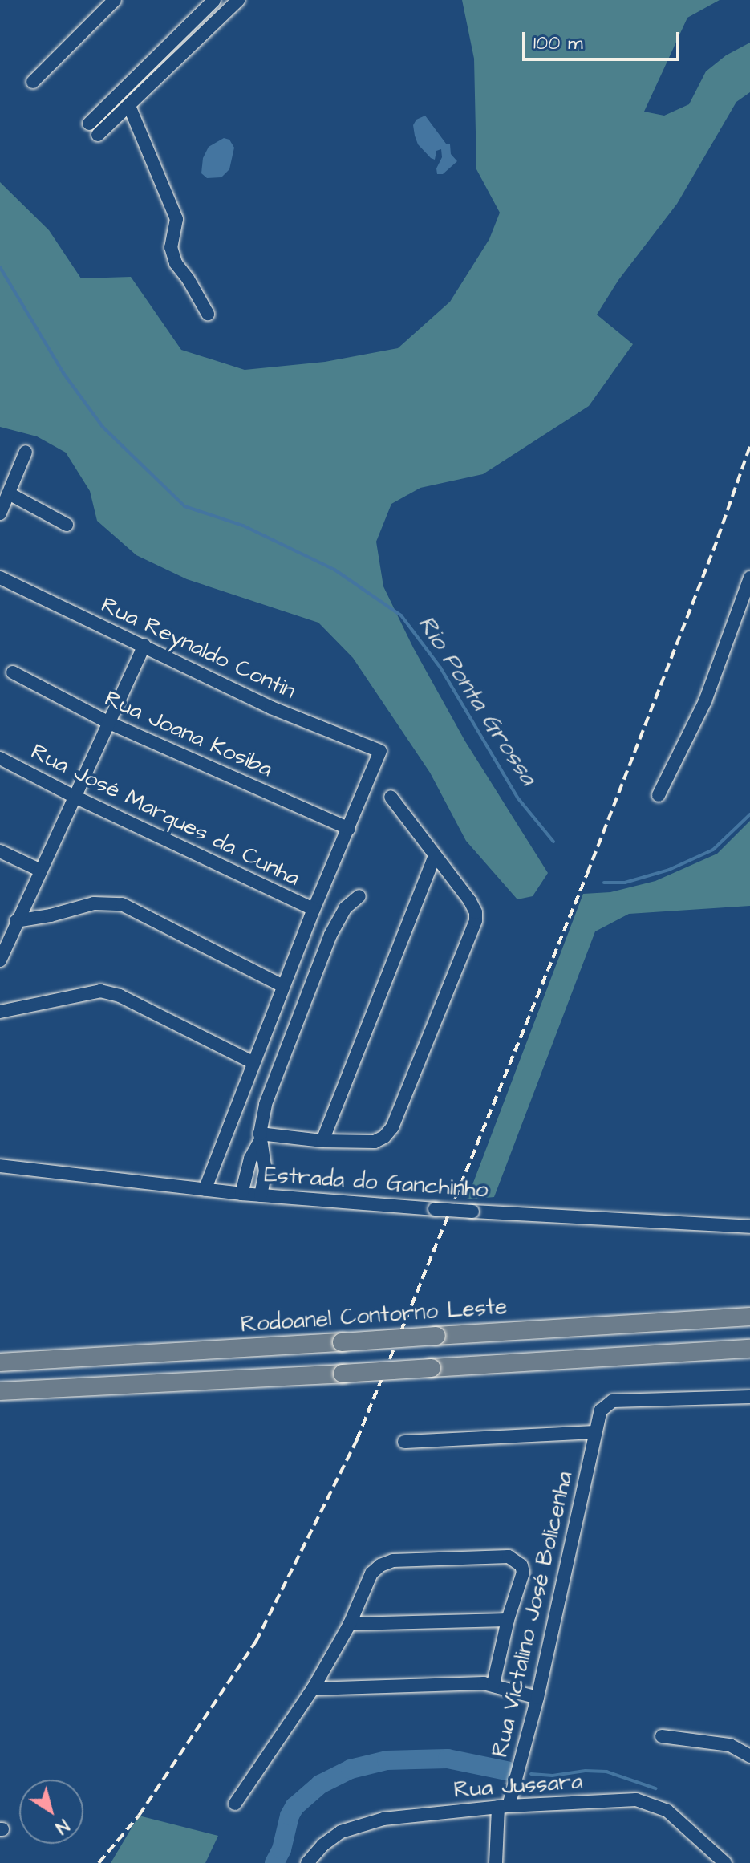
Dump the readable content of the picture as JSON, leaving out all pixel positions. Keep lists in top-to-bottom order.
{
  "streets": {
    "highway": ["Rodoanel Contorno Leste"],
    "street": [
      "Rua Reynaldo Contin",
      "Rua Joana Kosiba",
      "Rua José Marques da Cunha",
      "Estrada do Ganchinho",
      "Rua Victalino José Bolicenha",
      "Rua Jussara"
    ]
  },
  "crossings": [
    ["Rua Reynaldo Contin", "Rua Joana Kosiba"],
    ["Rua Victalino José Bolicenha", "Rua Jussara"]
  ],
  "water": ["Rio Ponta Grossa"],
  "scale_bar": "100 m",
  "north": "bottom right"
}
